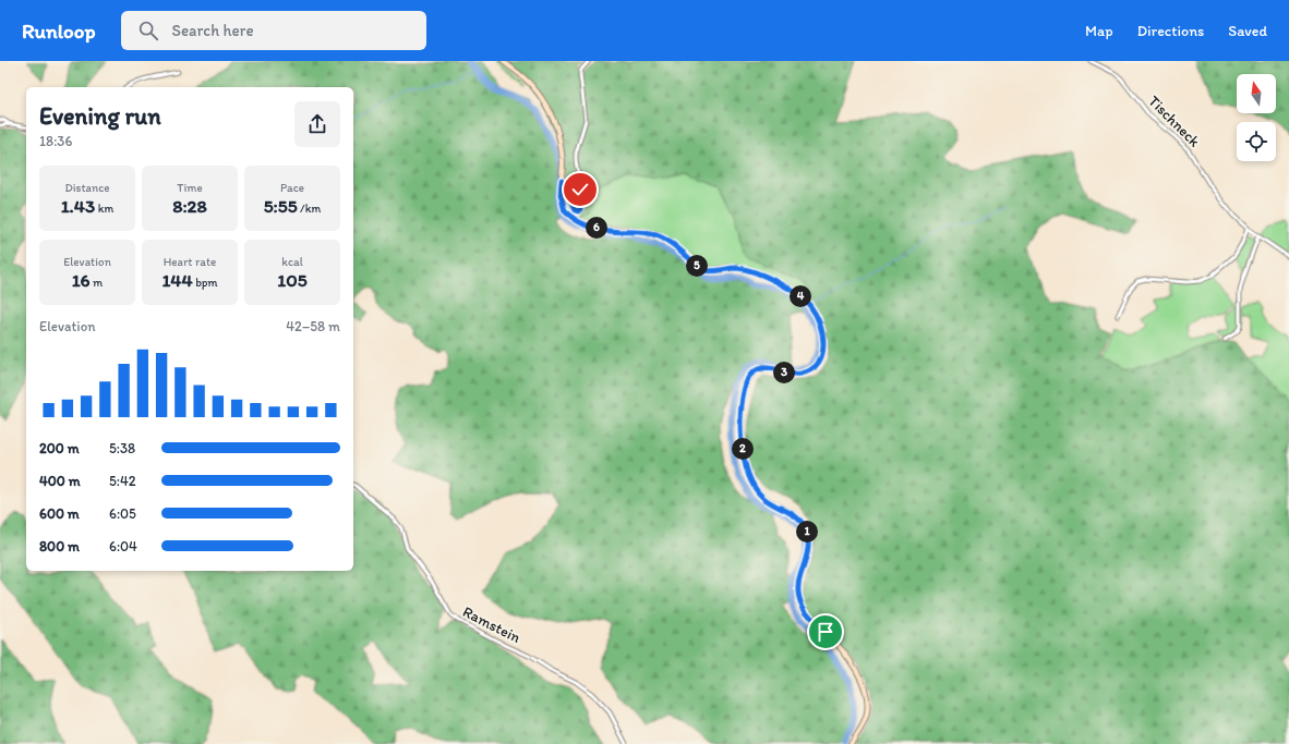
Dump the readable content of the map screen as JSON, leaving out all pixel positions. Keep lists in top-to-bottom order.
{
  "streets": {
    "street": ["Tischneck", "Ramstein"]
  },
  "north": "top",
  "page": {
    "header": "Runloop",
    "search": "Search here",
    "nav": ["Map", "Directions", "Saved"],
    "heading": ["Evening run", "18:36"],
    "stats": [
      ["Distance", "1.43 km"],
      ["Time", "8:28"],
      ["Pace", "5:55 /km"],
      ["Elevation", "16 m"],
      ["Heart rate", "144 bpm"],
      ["kcal", "105"]
    ],
    "pins": [
      "6",
      "5",
      "4",
      "3",
      "2",
      "1"
    ],
    "chart": ["Elevation", "42–58 m"],
    "list": [
      {
        "name": "200 m",
        "note": "5:38"
      },
      {
        "name": "400 m",
        "note": "5:42"
      },
      {
        "name": "600 m",
        "note": "6:05"
      },
      {
        "name": "800 m",
        "note": "6:04"
      }
    ]
  }
}
